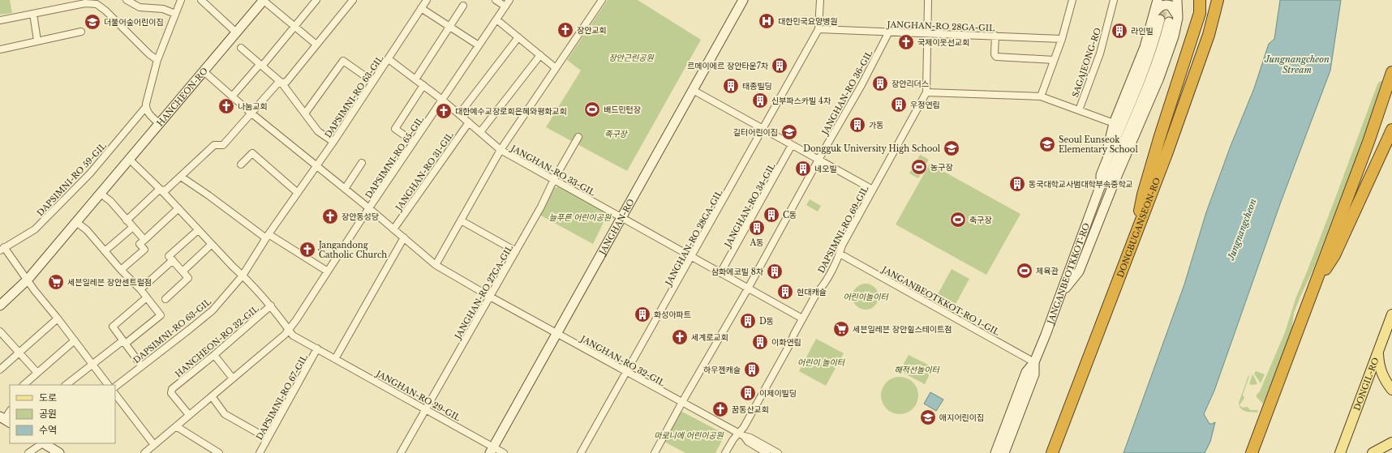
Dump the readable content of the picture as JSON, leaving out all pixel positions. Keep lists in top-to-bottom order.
{
  "streets": {
    "highway": ["DONGBUGANSEON-RO"],
    "main road": ["DONGIL-RO"],
    "street": [
      "JANGHAN-RO 28GA-GIL",
      "SAGAJEONG-RO",
      "JANGHAN-RO 36-GIL",
      "HANCHEON-RO",
      "DAPSIMNI-RO 63-GIL",
      "DAPSIMNI-RO 65-GIL",
      "JANGHAN-RO 33-GIL",
      "JANGHAN-RO 31-GIL",
      "DAPSIMNI-RO 59-GIL",
      "JANGHAN-RO 34-GIL",
      "JANGHAN-RO",
      "DAPSIMNI-RO 69-GIL",
      "JANGANBEOTKKOT-RO",
      "JANGHAN-RO 27GA-GIL",
      "JANGANBEOTKKOT-RO 1-GIL",
      "HANCHEON-RO 32-GIL",
      "JANGHAN-RO 32-GIL",
      "JANGHAN-RO 29-GIL",
      "DAPSIMNI-RO 67-GIL"
    ]
  },
  "crossings": [
    ["JANGHAN-RO 28GA-GIL", "JANGHAN-RO 36-GIL"],
    ["JANGHAN-RO 28GA-GIL", "DAPSIMNI-RO 69-GIL"],
    ["JANGHAN-RO 28GA-GIL", "JANGHAN-RO 32-GIL"],
    ["HANCHEON-RO", "HANCHEON-RO 32-GIL"],
    ["DAPSIMNI-RO 63-GIL", "JANGHAN-RO 33-GIL"],
    ["DAPSIMNI-RO 63-GIL", "HANCHEON-RO 32-GIL"],
    ["DAPSIMNI-RO 65-GIL", "JANGHAN-RO 33-GIL"],
    ["DAPSIMNI-RO 65-GIL", "HANCHEON-RO 32-GIL"],
    ["DAPSIMNI-RO 65-GIL", "JANGHAN-RO 29-GIL"],
    ["JANGHAN-RO 33-GIL", "JANGHAN-RO 31-GIL"],
    ["JANGHAN-RO 33-GIL", "JANGHAN-RO"],
    ["JANGHAN-RO 33-GIL", "JANGHAN-RO 27GA-GIL"],
    ["JANGHAN-RO", "JANGHAN-RO 32-GIL"],
    ["JANGHAN-RO", "JANGHAN-RO 29-GIL"],
    ["DAPSIMNI-RO 69-GIL", "JANGANBEOTKKOT-RO 1-GIL"],
    ["DAPSIMNI-RO 69-GIL", "JANGHAN-RO 32-GIL"],
    ["JANGANBEOTKKOT-RO", "JANGANBEOTKKOT-RO 1-GIL"],
    ["JANGHAN-RO 27GA-GIL", "JANGHAN-RO 29-GIL"],
    ["HANCHEON-RO 32-GIL", "JANGHAN-RO 29-GIL"],
    ["JANGHAN-RO 29-GIL", "DAPSIMNI-RO 67-GIL"]
  ],
  "water": ["Jungnangcheon Stream", "Jungnangcheon"],
  "parks": [
    "장안근린공원",
    "족구장",
    "늘푸른 어린이공원",
    "어린이놀이터",
    "어린이 놀이터",
    "해적선놀이터",
    "마로니에 어린이공원"
  ],
  "places": {
    "hospital": ["대한민국요양병원"],
    "school or university": [
      "더불어숲어린이집",
      "길터어린이집",
      "Seoul Eunseok Elementary School",
      "Dongguk University High School",
      "애지어린이집"
    ],
    "church": [
      "장안교회",
      "국제이웃선교회",
      "나눔교회",
      "대한예수교장로회은혜와평화교회",
      "장안동성당",
      "Jangandong Catholic Church",
      "세계로교회",
      "꿈동산교회"
    ],
    "building": [
      "라인빌",
      "르메이에르 장안타운7차",
      "장안리더스",
      "태종빌딩",
      "신부파스카빌 4차",
      "우정연립",
      "가동",
      "네오빌",
      "동국대학교사범대학부속중학교",
      "C동",
      "A동",
      "삼화에코빌 8차",
      "현대캐슬",
      "화성아파트",
      "D동",
      "이화연립",
      "하우젠캐슬",
      "이제이빌딩"
    ],
    "sports": [
      "배드민턴장",
      "농구장",
      "축구장",
      "체육관"
    ],
    "supermarket": ["세븐일레븐 장안센트럴점", "세븐일레븐 장안힐스테이트점"]
  },
  "legend": ["도로", "공원", "수역"]
}
